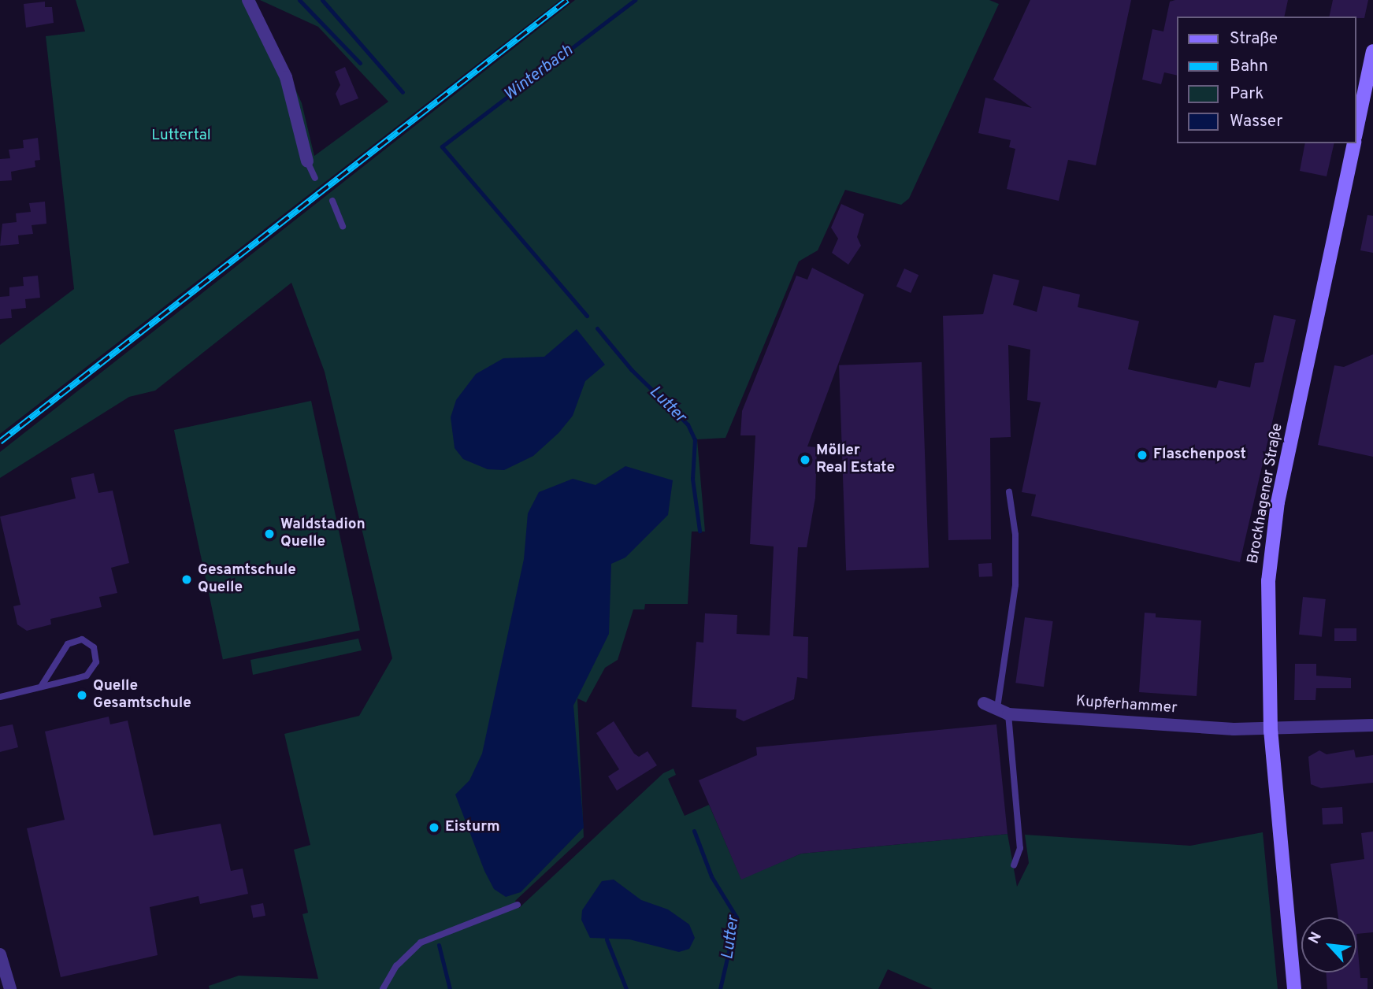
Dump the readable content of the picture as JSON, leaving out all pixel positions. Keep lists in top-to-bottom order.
{
  "streets": {
    "main road": ["Brockhagener Straße"],
    "street": ["Kupferhammer"]
  },
  "crossings": [
    ["Brockhagener Straße", "Kupferhammer"]
  ],
  "water": ["Winterbach", "Lutter"],
  "parks": ["Luttertal"],
  "places": [
    "Flaschenpost",
    "Möller Real Estate",
    "Waldstadion Quelle",
    "Gesamtschule Quelle",
    "Quelle Gesamtschule",
    "Eisturm"
  ],
  "legend": [
    "Straße",
    "Bahn",
    "Park",
    "Wasser"
  ],
  "north": "top left"
}
